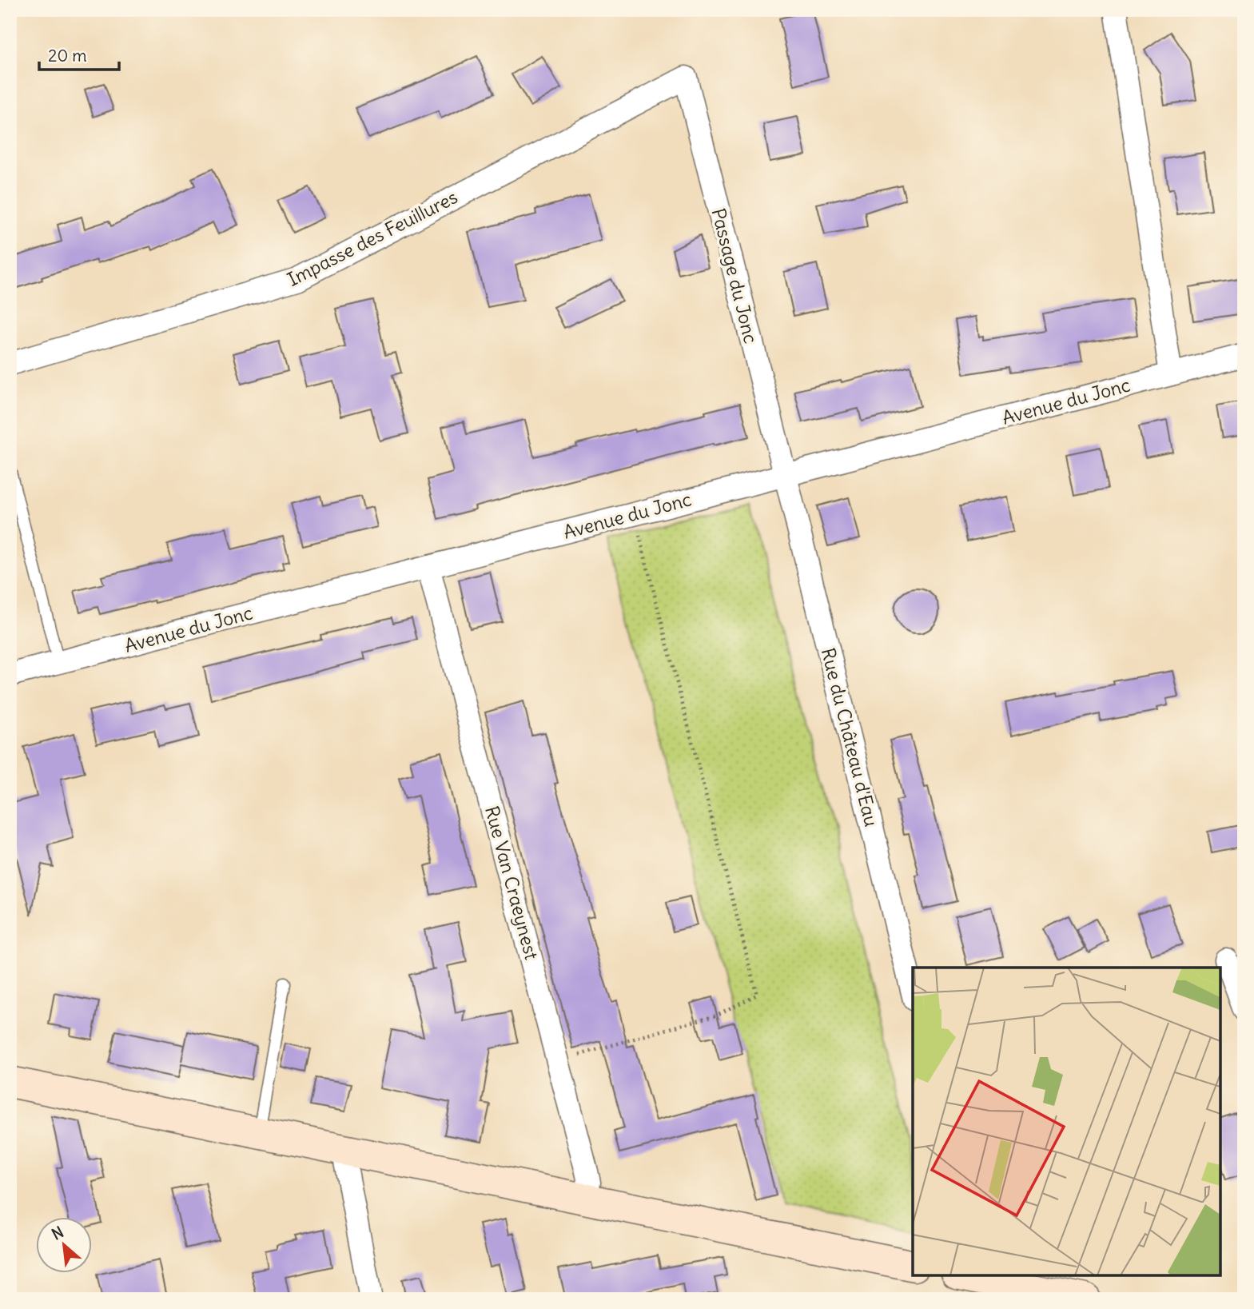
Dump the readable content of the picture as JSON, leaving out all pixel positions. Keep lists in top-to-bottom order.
{
  "streets": {
    "street": [
      "Impasse des Feuillures",
      "Passage du Jonc",
      "Avenue du Jonc",
      "Rue du Château d'Eau",
      "Rue Van Craeynest"
    ]
  },
  "crossings": [
    ["Impasse des Feuillures", "Passage du Jonc"],
    ["Passage du Jonc", "Avenue du Jonc"],
    ["Passage du Jonc", "Rue du Château d'Eau"],
    ["Avenue du Jonc", "Rue du Château d'Eau"],
    ["Avenue du Jonc", "Rue Van Craeynest"]
  ],
  "scale_bar": "20 m",
  "north": "top left"
}
